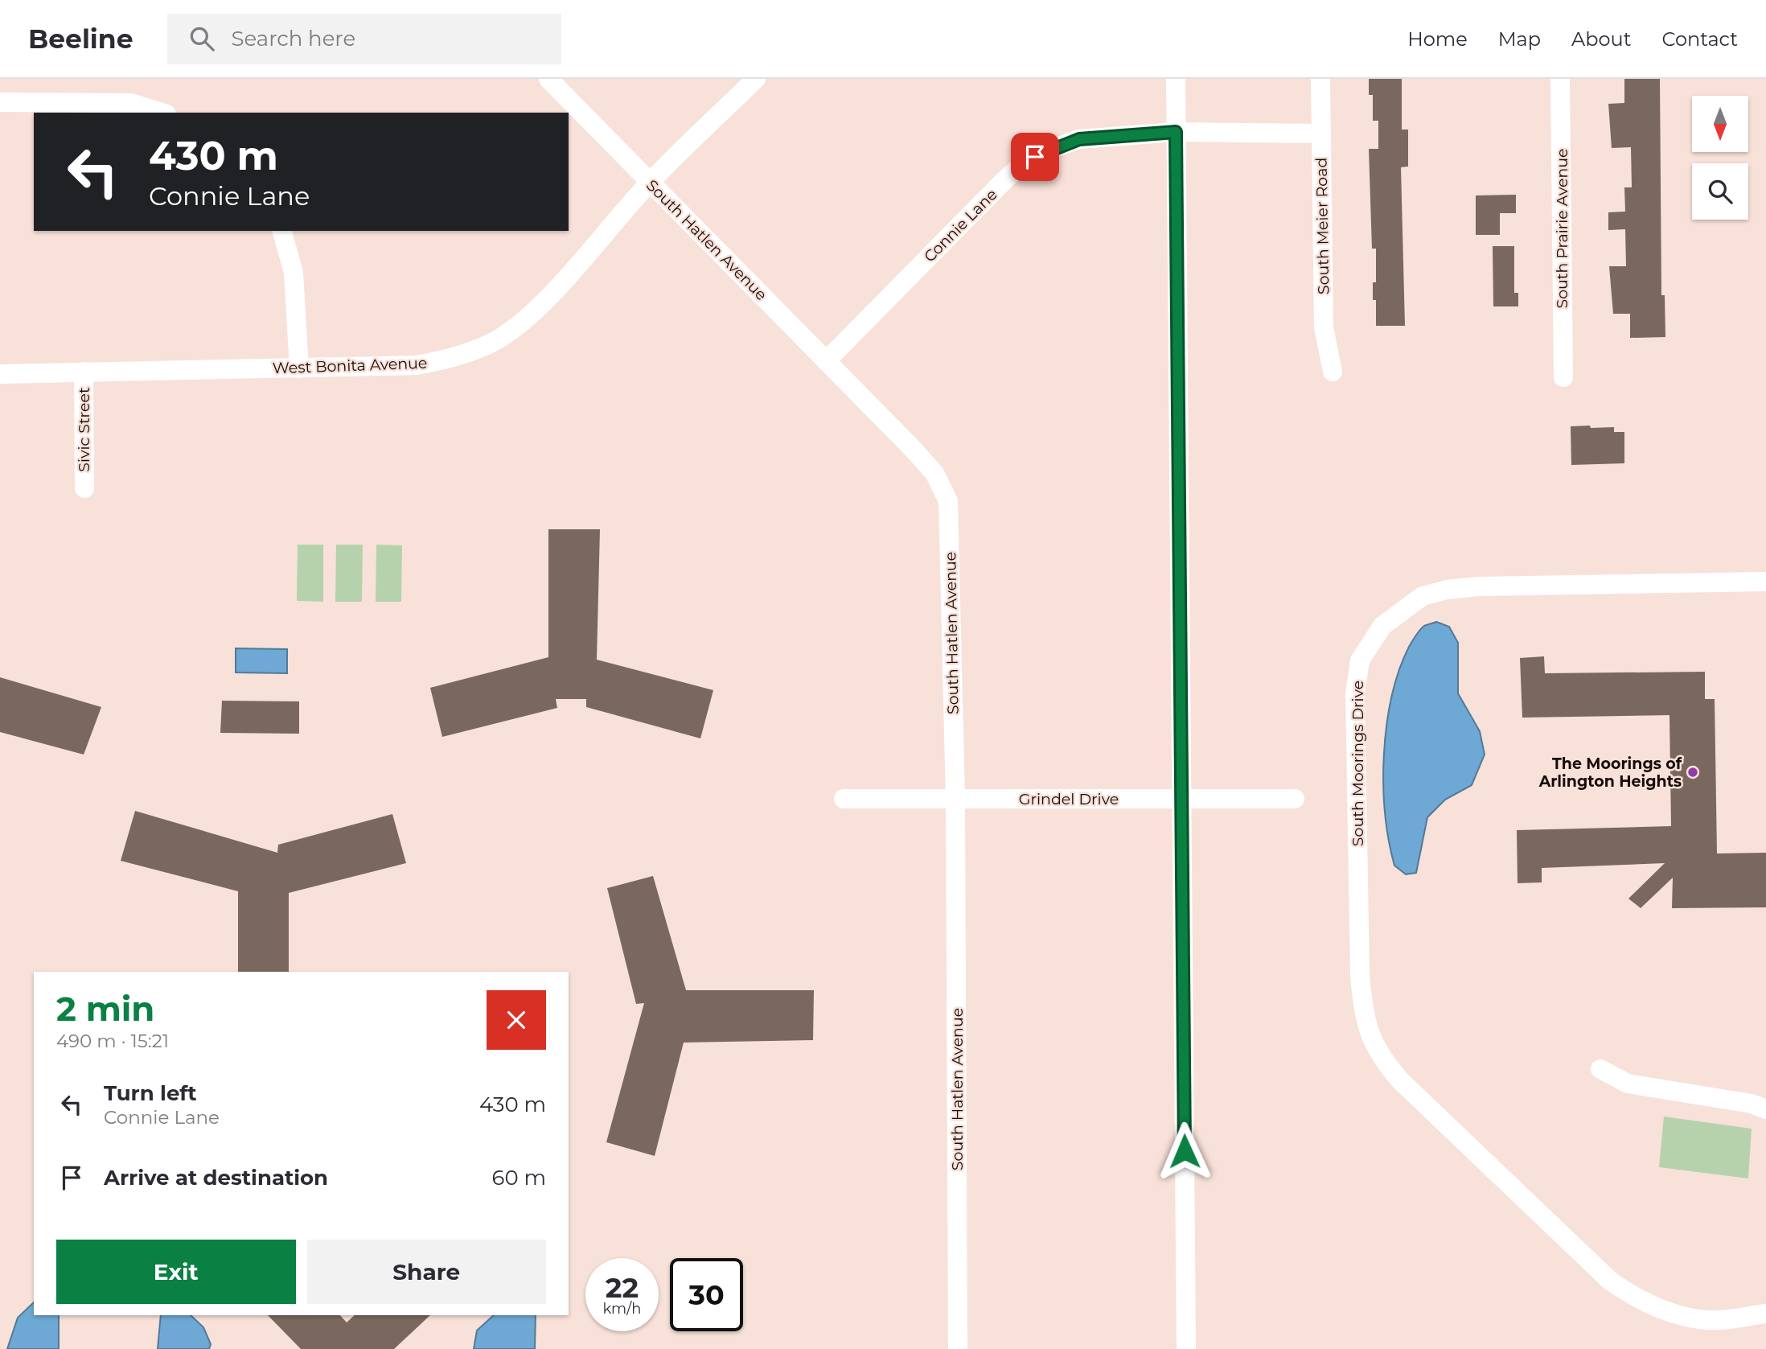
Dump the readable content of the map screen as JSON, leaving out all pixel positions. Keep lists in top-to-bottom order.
{
  "streets": {
    "street": [
      "Connie Lane",
      "South Meier Road",
      "South Prairie Avenue",
      "South Hatlen Avenue",
      "West Bonita Avenue",
      "Sivic Street",
      "South Moorings Drive",
      "Grindel Drive"
    ]
  },
  "crossings": [
    ["Connie Lane", "South Meier Road"],
    ["Connie Lane", "South Hatlen Avenue"],
    ["South Hatlen Avenue", "West Bonita Avenue"],
    ["South Hatlen Avenue", "Grindel Drive"],
    ["West Bonita Avenue", "Sivic Street"]
  ],
  "places": ["The Moorings of Arlington Heights"],
  "north": "bottom",
  "page": {
    "header": "Beeline",
    "search": "Search here",
    "nav": [
      "Home",
      "Map",
      "About",
      "Contact"
    ],
    "turn": ["430 m", "Connie Lane"],
    "heading": ["2 min", "490 m · 15:21"],
    "list": [
      {
        "name": "Turn left",
        "note": "Connie Lane",
        "value": "430 m"
      },
      {
        "name": "Arrive at destination",
        "value": "60 m"
      }
    ],
    "buttons": ["Exit", "Share"],
    "speed": "22 km/h",
    "limit": "30"
  }
}
